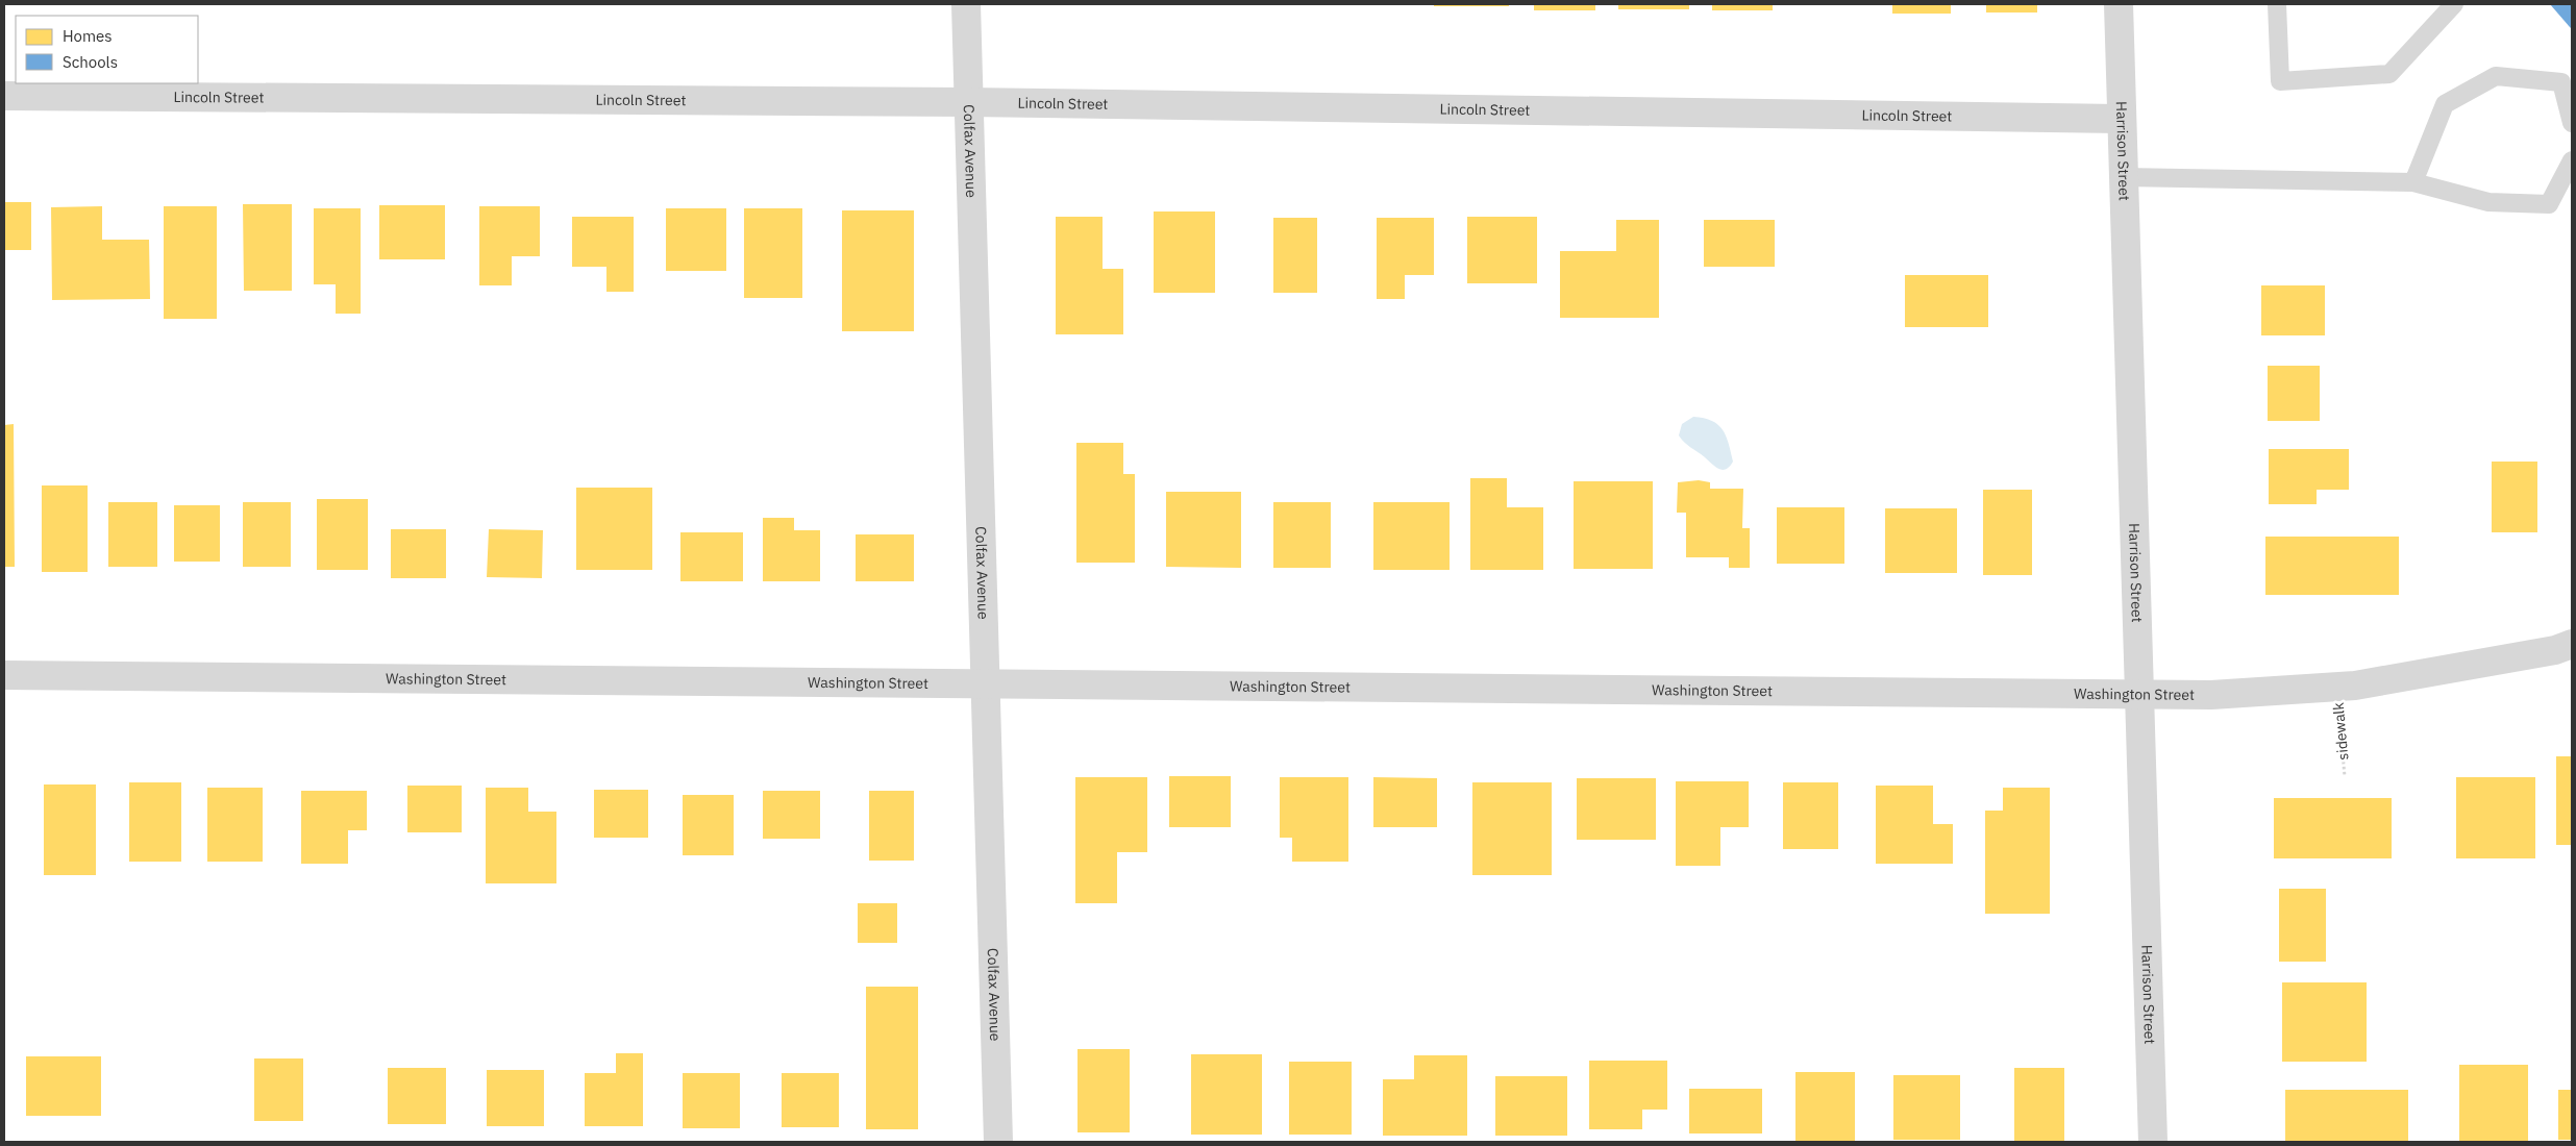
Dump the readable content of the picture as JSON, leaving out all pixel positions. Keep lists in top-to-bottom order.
{
  "streets": {
    "street": [
      "Lincoln Street",
      "Colfax Avenue",
      "Harrison Street",
      "Washington Street"
    ],
    "path": ["sidewalk"]
  },
  "crossings": [
    ["Lincoln Street", "Colfax Avenue"],
    ["Lincoln Street", "Harrison Street"],
    ["Colfax Avenue", "Washington Street"],
    ["Harrison Street", "Washington Street"],
    ["Washington Street", "sidewalk"]
  ],
  "legend": ["Homes", "Schools"]
}
